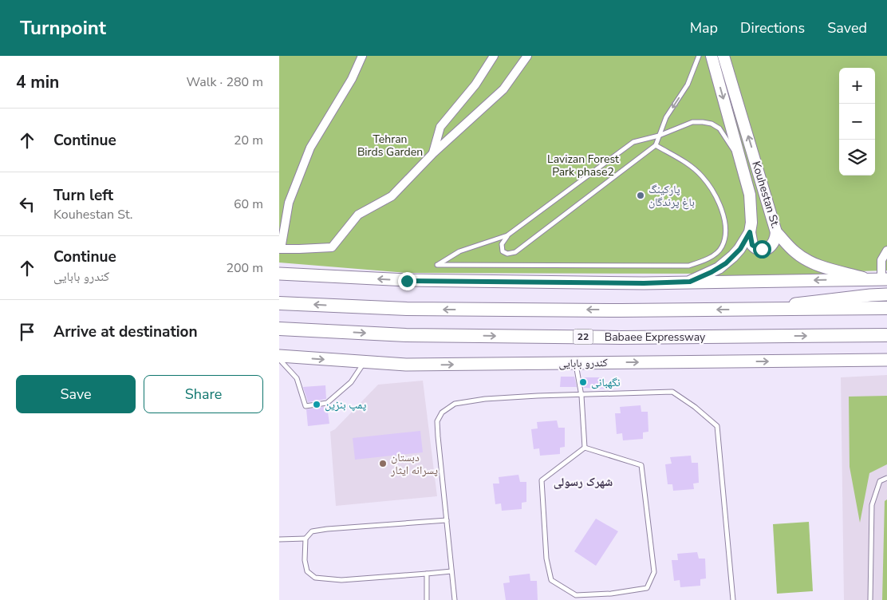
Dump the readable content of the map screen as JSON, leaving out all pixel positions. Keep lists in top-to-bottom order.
{
  "streets": {
    "highway": ["22", "Babaee Expressway"],
    "main road": ["Kouhestan St.", "کندرو بابایی"]
  },
  "districts": ["شهرک رسولی"],
  "parks": ["Tehran Birds Garden", "Lavizan Forest Park phase2"],
  "places": [
    "پارکینگ باغ پرندگان",
    "نگهبانی",
    "پمپ بنزین",
    "دبستان پسرانه ایثار"
  ],
  "page": {
    "header": "Turnpoint",
    "nav": ["Map", "Directions", "Saved"],
    "heading": ["4 min", "Walk · 280 m"],
    "map_buttons": ["+", "−"],
    "list": [
      ["Continue", "20 m"],
      ["Turn left", "Kouhestan St.", "60 m"],
      ["Continue", "کندرو بابایی", "200 m"],
      "Arrive at destination"
    ],
    "buttons": ["Save", "Share"]
  }
}
